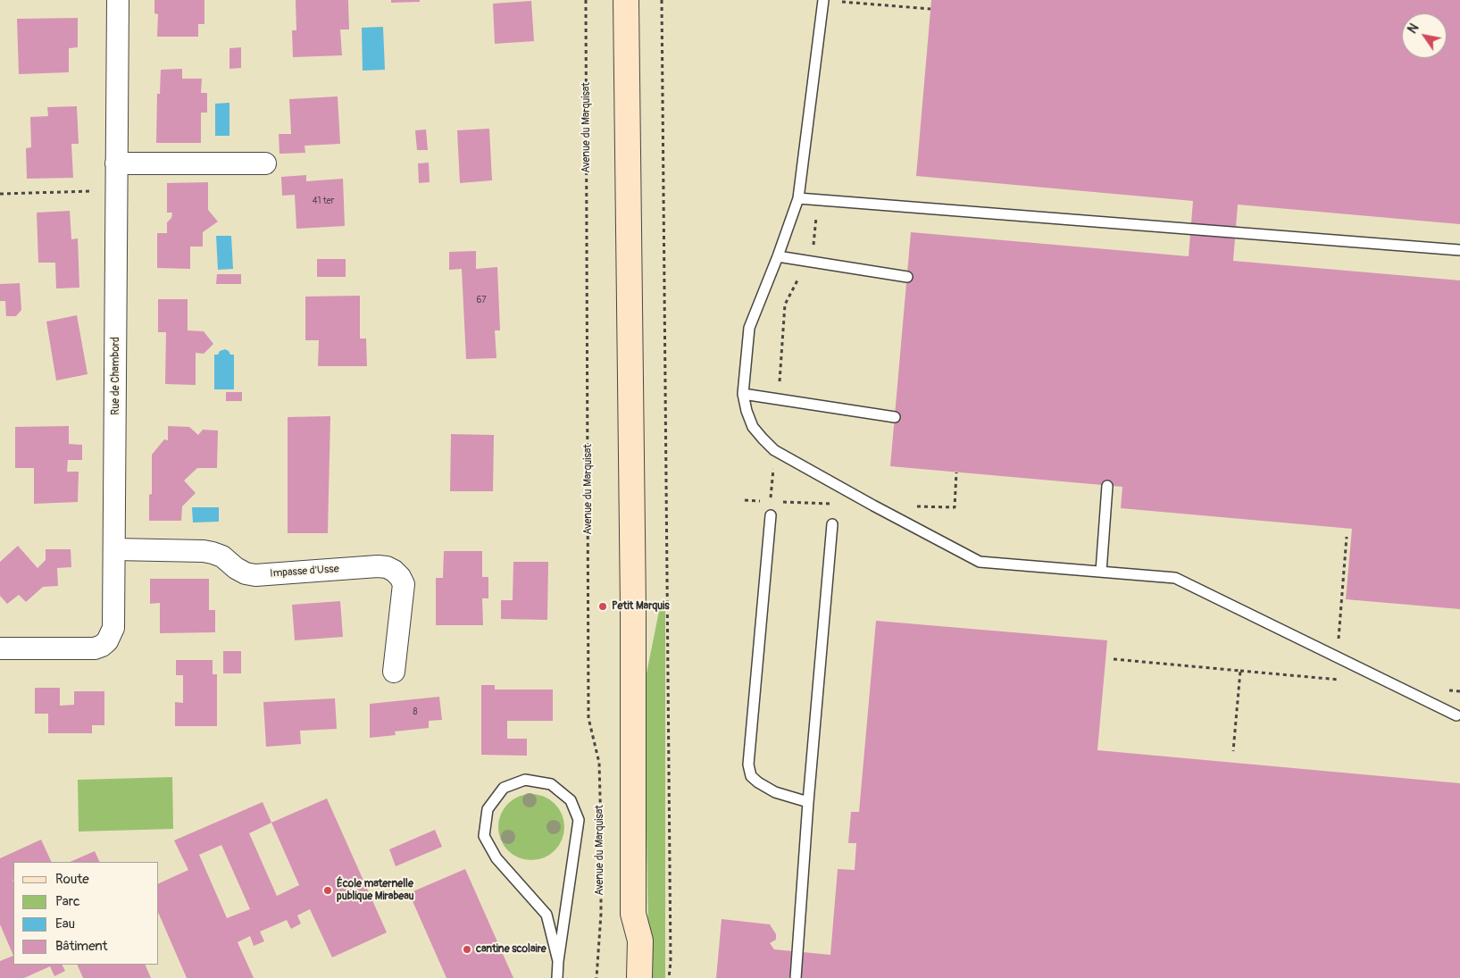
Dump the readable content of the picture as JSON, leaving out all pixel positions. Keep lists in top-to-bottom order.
{
  "streets": {
    "street": ["Rue de Chambord", "Impasse d'Usse"],
    "path": ["Avenue du Marquisat"]
  },
  "crossings": [
    ["Rue de Chambord", "Impasse d'Usse"]
  ],
  "places": ["Petit Marquis", "École maternelle publique Mirabeau", "cantine scolaire"],
  "house_numbers": ["41 ter", "67", "8"],
  "legend": [
    "Route",
    "Parc",
    "Eau",
    "Bâtiment"
  ],
  "north": "top left"
}
